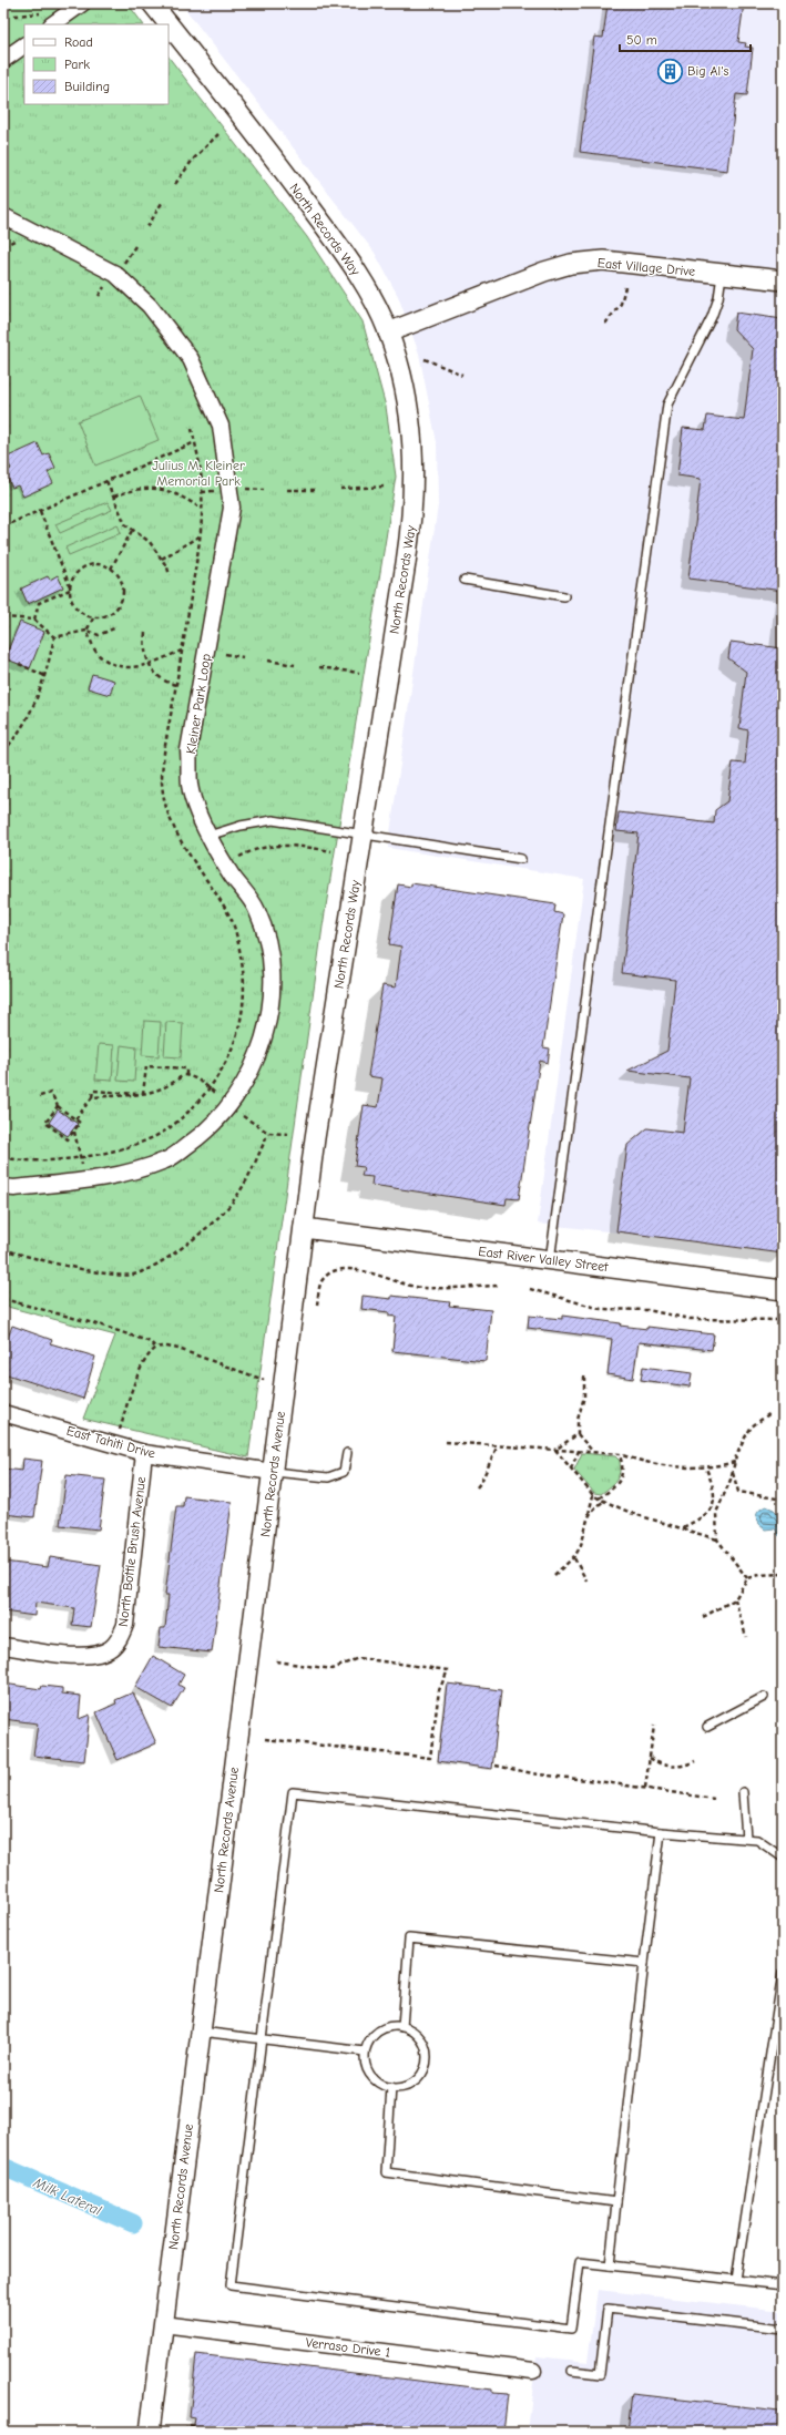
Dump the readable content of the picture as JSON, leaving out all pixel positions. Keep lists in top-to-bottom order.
{
  "streets": {
    "street": [
      "North Records Way",
      "East Village Drive",
      "Kleiner Park Loop",
      "East River Valley Street",
      "East Tahiti Drive",
      "North Records Avenue",
      "North Bottle Brush Avenue",
      "Verraso Drive 1"
    ]
  },
  "crossings": [
    ["North Records Way", "East Village Drive"],
    ["North Records Way", "East River Valley Street"],
    ["North Records Way", "North Records Avenue"],
    ["East River Valley Street", "North Records Avenue"],
    ["East Tahiti Drive", "North Records Avenue"],
    ["East Tahiti Drive", "North Bottle Brush Avenue"],
    ["North Records Avenue", "Verraso Drive 1"]
  ],
  "water": ["Milk Lateral"],
  "parks": ["Julius M. Kleiner Memorial Park"],
  "places": {
    "building": ["Big Al's"]
  },
  "legend": ["Road", "Park", "Building"],
  "scale_bar": "50 m"
}
